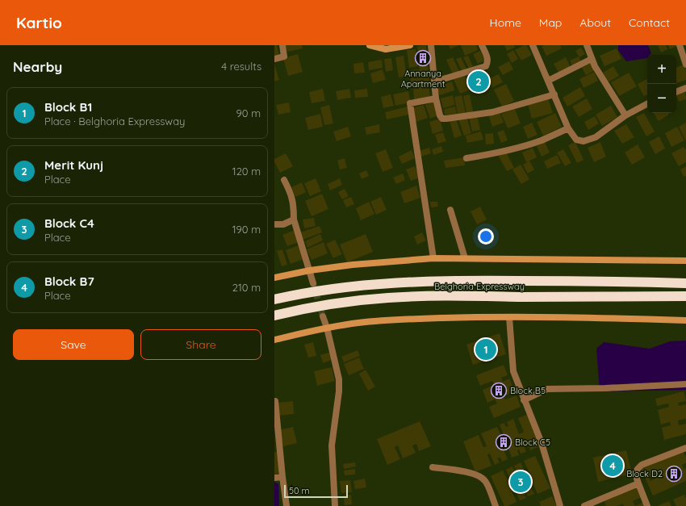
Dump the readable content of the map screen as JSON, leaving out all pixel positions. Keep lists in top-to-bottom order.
{
  "streets": {
    "highway": ["Belghoria Expressway"]
  },
  "places": {
    "building": [
      "Annanya Apartment",
      "Block B5",
      "Block C5",
      "Block D2"
    ]
  },
  "scale_bar": "50 m",
  "page": {
    "header": "Kartio",
    "nav": [
      "Home",
      "Map",
      "About",
      "Contact"
    ],
    "heading": ["Nearby", "4 results"],
    "map_buttons": ["+", "−"],
    "pins": [
      "2",
      "1",
      "4",
      "3"
    ],
    "list": [
      {
        "mark": "1",
        "name": "Block B1",
        "note": "Place · Belghoria Expressway",
        "value": "90 m"
      },
      {
        "mark": "2",
        "name": "Merit Kunj",
        "note": "Place",
        "value": "120 m"
      },
      {
        "mark": "3",
        "name": "Block C4",
        "note": "Place",
        "value": "190 m"
      },
      {
        "mark": "4",
        "name": "Block B7",
        "note": "Place",
        "value": "210 m"
      }
    ],
    "buttons": ["Save", "Share"],
    "scale": "50 m"
  }
}
